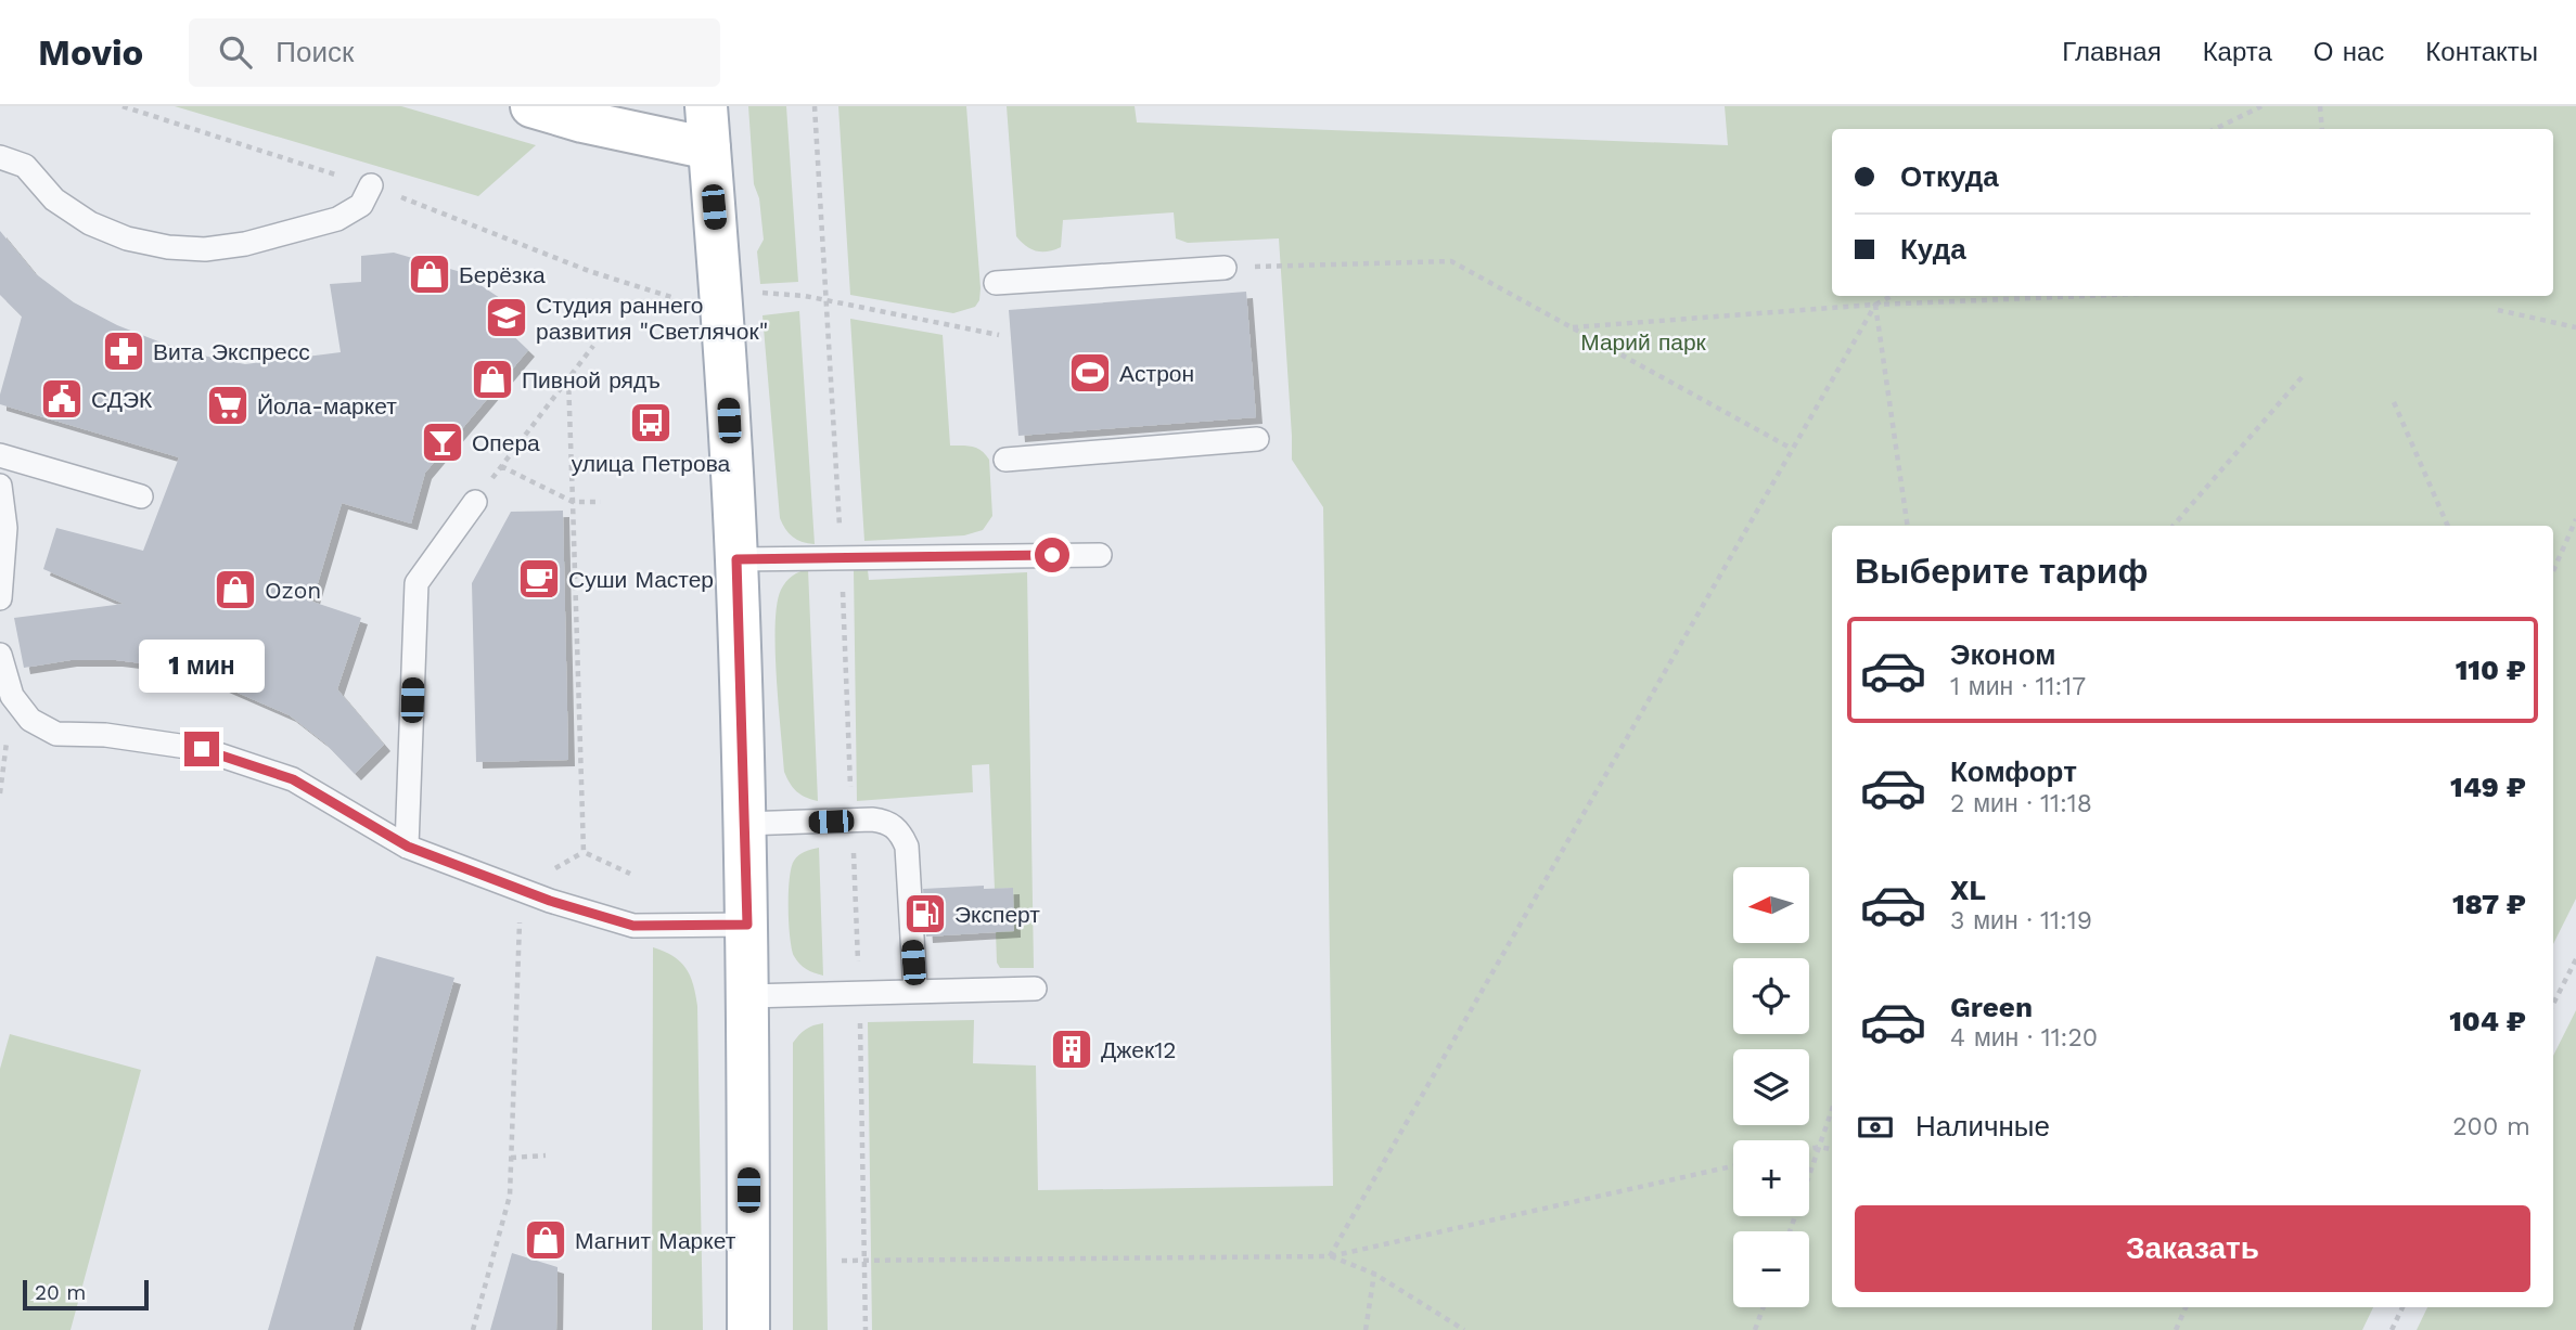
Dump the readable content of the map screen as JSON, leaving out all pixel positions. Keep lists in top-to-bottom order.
{
  "parks": ["Марий парк"],
  "places": {
    "shop": [
      "Берёзка",
      "Пивной рядъ",
      "Ozon",
      "Магнит Маркет"
    ],
    "school or university": ["Студия раннего развития \"Светлячок\""],
    "pharmacy": ["Вита Экспресс"],
    "sports": ["Астрон"],
    "public building": ["СДЭК"],
    "supermarket": ["Йола-маркет"],
    "bus stop": ["улица Петрова"],
    "bar": ["Опера"],
    "cafe": ["Суши Мастер"],
    "fuel station": ["Эксперт"],
    "building": ["Джек12"]
  },
  "scale_bar": "20 m",
  "north": "left",
  "page": {
    "header": "Movio",
    "search": "Поиск",
    "nav": [
      "Главная",
      "Карта",
      "О нас",
      "Контакты"
    ],
    "banner": ["Откуда", "Куда"],
    "heading": "Выберите тариф",
    "list": [
      {
        "name": "Эконом",
        "note": "1 мин · 11:17",
        "value": "110 ₽"
      },
      {
        "name": "Комфорт",
        "note": "2 мин · 11:18",
        "value": "149 ₽"
      },
      {
        "name": "XL",
        "note": "3 мин · 11:19",
        "value": "187 ₽"
      },
      {
        "name": "Green",
        "note": "4 мин · 11:20",
        "value": "104 ₽"
      }
    ],
    "bubble": "1 мин",
    "map_buttons": ["+", "−"],
    "pay": ["Наличные", "200 m"],
    "buttons": "Заказать",
    "scale": "20 m"
  }
}
